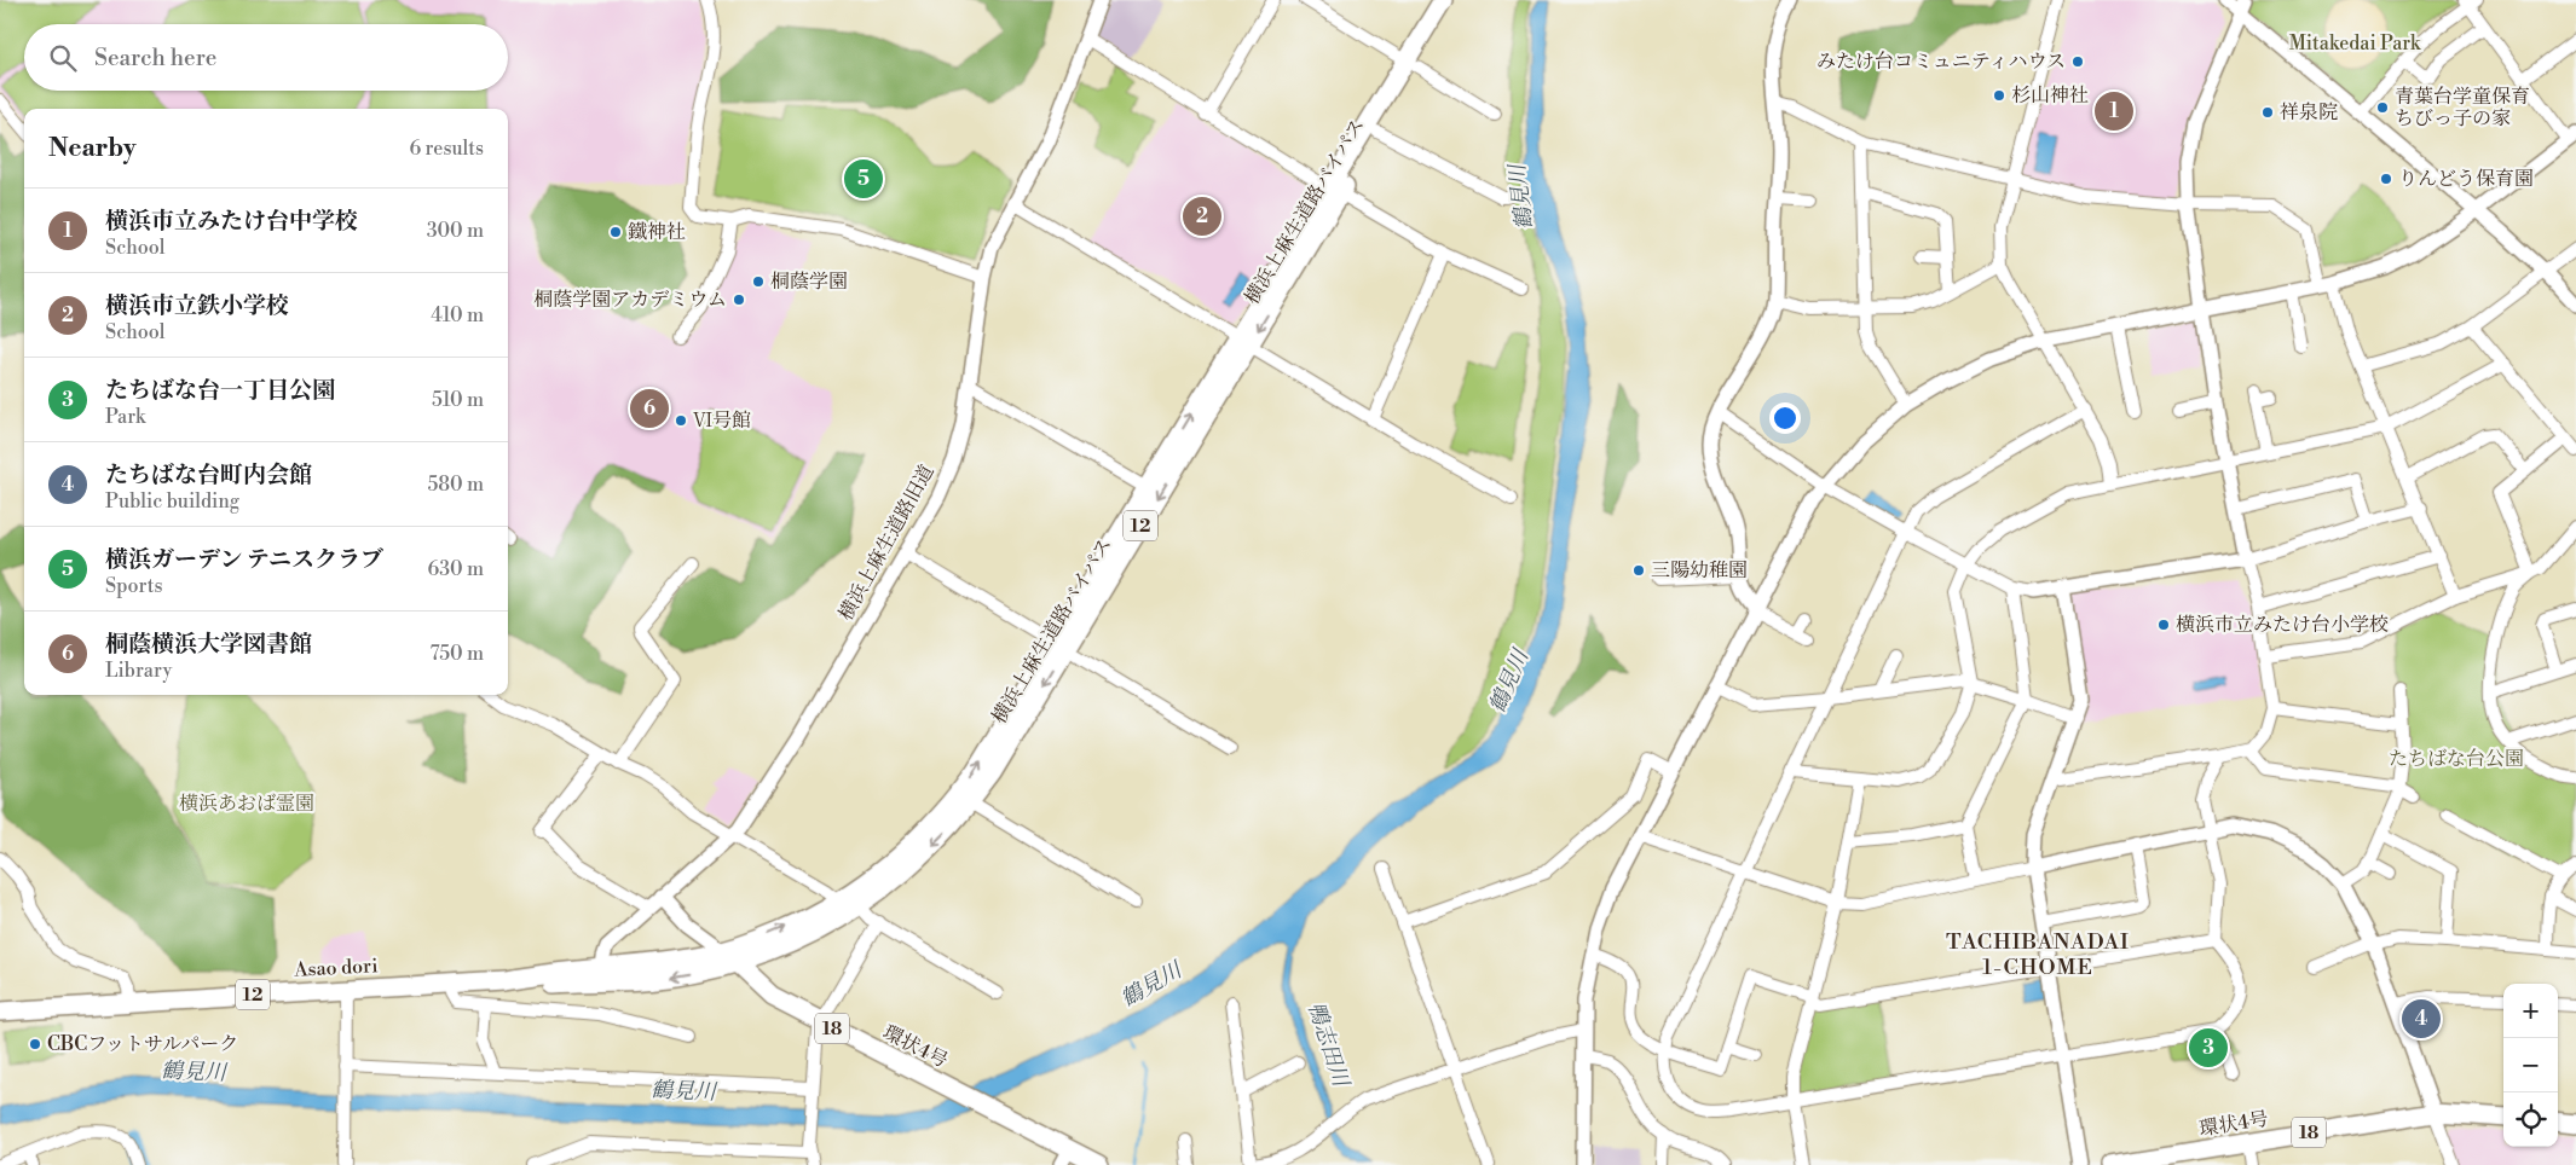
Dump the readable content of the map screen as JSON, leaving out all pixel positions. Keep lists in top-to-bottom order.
{
  "streets": {
    "main road": [
      "横浜上麻生道路バイパス",
      "12",
      "Asao dori",
      "18",
      "環状4号"
    ],
    "street": ["横浜上麻生道路旧道"]
  },
  "crossings": [
    ["横浜上麻生道路バイパス", "横浜上麻生道路旧道"],
    ["横浜上麻生道路バイパス", "Asao dori"],
    ["横浜上麻生道路バイパス", "環状4号"],
    ["横浜上麻生道路旧道", "Asao dori"]
  ],
  "districts": ["TACHIBANADAI 1-CHOME"],
  "water": ["鶴見川", "鴨志田川"],
  "parks": ["Mitakedai Park", "たちばな台公園", "横浜あおば霊園"],
  "places": [
    "みたけ台コミュニティハウス",
    "杉山神社",
    "青葉台学童保育 ちびっ子の家",
    "祥泉院",
    "りんどう保育園",
    "鐵神社",
    "桐蔭学園",
    "桐蔭学園アカデミウム",
    "Ⅵ号館",
    "三陽幼稚園",
    "横浜市立みたけ台小学校",
    "CBCフットサルパーク"
  ],
  "page": {
    "search": "Search here",
    "pins": [
      "1",
      "5",
      "2",
      "6",
      "4",
      "3"
    ],
    "heading": ["Nearby", "6 results"],
    "list": [
      {
        "mark": "1",
        "name": "横浜市立みたけ台中学校",
        "note": "School",
        "value": "300 m"
      },
      {
        "mark": "2",
        "name": "横浜市立鉄小学校",
        "note": "School",
        "value": "410 m"
      },
      {
        "mark": "3",
        "name": "たちばな台一丁目公園",
        "note": "Park",
        "value": "510 m"
      },
      {
        "mark": "4",
        "name": "たちばな台町内会館",
        "note": "Public building",
        "value": "580 m"
      },
      {
        "mark": "5",
        "name": "横浜ガーデン テニスクラブ",
        "note": "Sports",
        "value": "630 m"
      },
      {
        "mark": "6",
        "name": "桐蔭横浜大学図書館",
        "note": "Library",
        "value": "750 m"
      }
    ],
    "map_buttons": ["+", "−"]
  }
}
